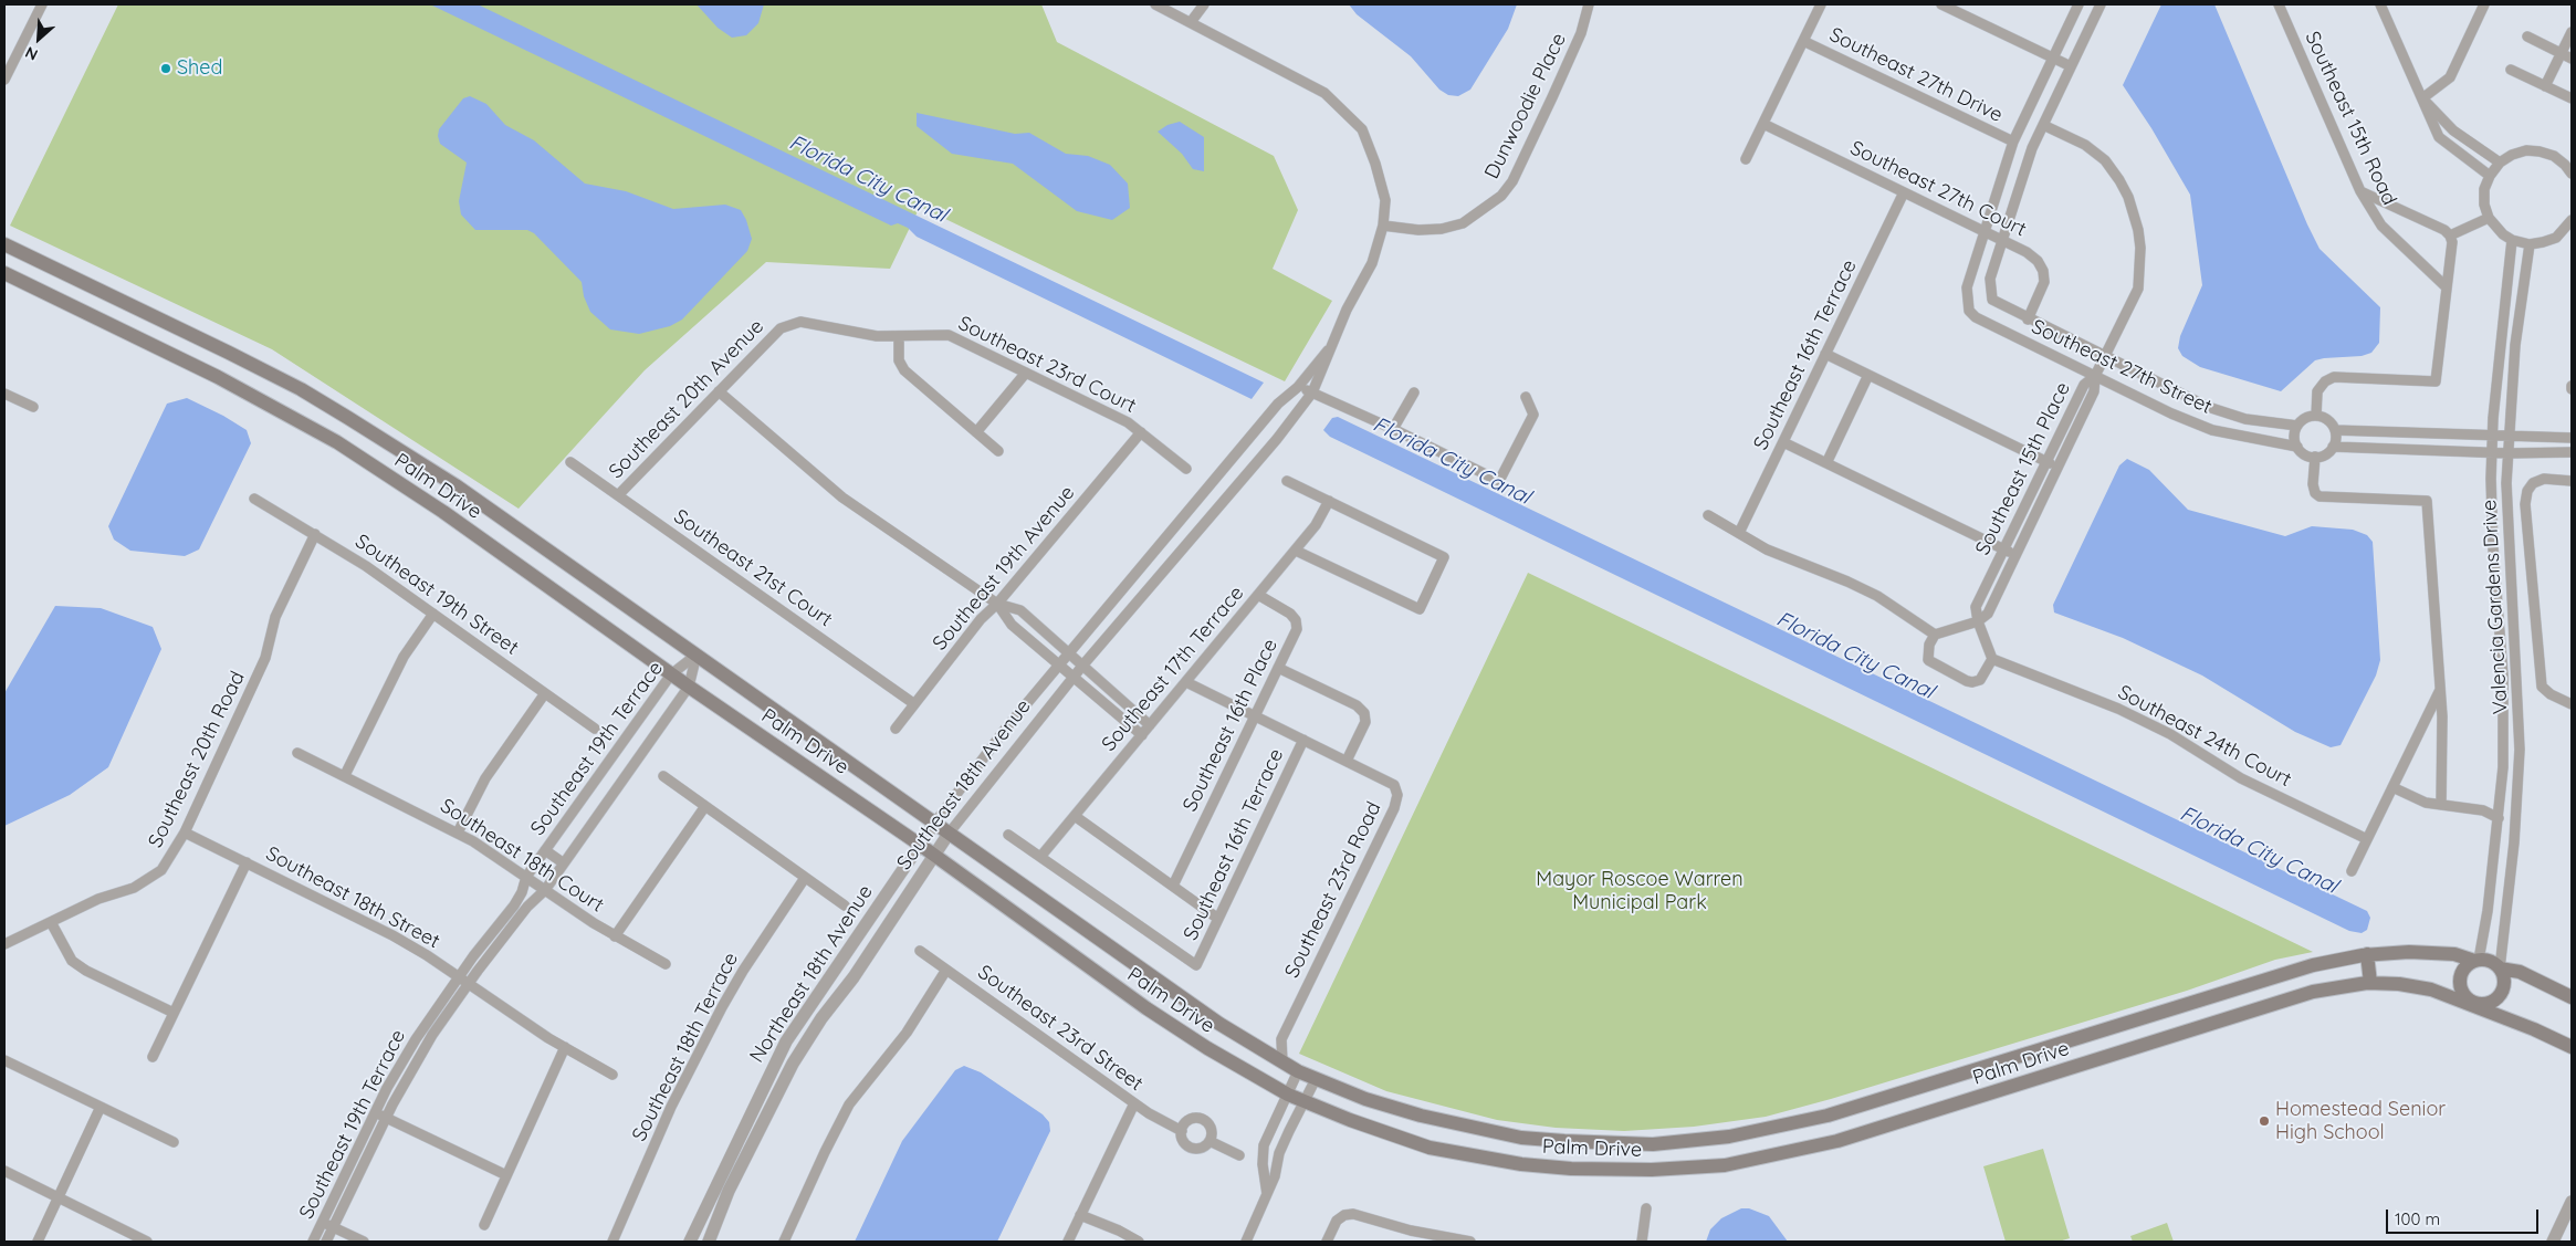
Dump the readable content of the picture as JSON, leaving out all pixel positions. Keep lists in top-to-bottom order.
{
  "streets": {
    "main road": ["Palm Drive"],
    "street": [
      "Southeast 27th Drive",
      "Dunwoodie Place",
      "Southeast 15th Road",
      "Southeast 27th Court",
      "Southeast 16th Terrace",
      "Southeast 23rd Court",
      "Southeast 27th Street",
      "Southeast 20th Avenue",
      "Southeast 15th Place",
      "Southeast 21st Court",
      "Southeast 19th Avenue",
      "Southeast 19th Street",
      "Valencia Gardens Drive",
      "Southeast 17th Terrace",
      "Southeast 16th Place",
      "Southeast 24th Court",
      "Southeast 19th Terrace",
      "Southeast 20th Road",
      "Southeast 18th Avenue",
      "Southeast 18th Court",
      "Southeast 23rd Road",
      "Southeast 18th Street",
      "Northeast 18th Avenue",
      "Southeast 23rd Street",
      "Southeast 18th Terrace"
    ]
  },
  "crossings": [
    ["Dunwoodie Place", "Southeast 18th Avenue"],
    ["Southeast 27th Court", "Southeast 16th Terrace"],
    ["Southeast 27th Court", "Southeast 27th Street"],
    ["Southeast 16th Terrace", "Southeast 17th Terrace"],
    ["Southeast 16th Terrace", "Southeast 23rd Road"],
    ["Southeast 23rd Court", "Southeast 20th Avenue"],
    ["Southeast 23rd Court", "Southeast 19th Avenue"],
    ["Southeast 27th Street", "Southeast 15th Place"],
    ["Southeast 20th Avenue", "Southeast 21st Court"],
    ["Southeast 15th Place", "Southeast 24th Court"],
    ["Palm Drive", "Valencia Gardens Drive"],
    ["Palm Drive", "Southeast 19th Terrace"],
    ["Palm Drive", "Southeast 18th Avenue"],
    ["Palm Drive", "Southeast 23rd Road"],
    ["Palm Drive", "Northeast 18th Avenue"],
    ["Southeast 21st Court", "Southeast 19th Avenue"],
    ["Southeast 19th Street", "Southeast 20th Road"],
    ["Southeast 17th Terrace", "Southeast 16th Place"],
    ["Southeast 17th Terrace", "Southeast 23rd Road"],
    ["Southeast 16th Place", "Southeast 23rd Road"],
    ["Southeast 19th Terrace", "Southeast 18th Court"],
    ["Southeast 19th Terrace", "Southeast 18th Street"],
    ["Southeast 20th Road", "Southeast 18th Street"],
    ["Southeast 18th Avenue", "Northeast 18th Avenue"]
  ],
  "water": ["Florida City Canal"],
  "parks": ["Mayor Roscoe Warren Municipal Park"],
  "places": ["Shed", "Homestead Senior High School"],
  "scale_bar": "100 m",
  "north": "bottom left"
}
